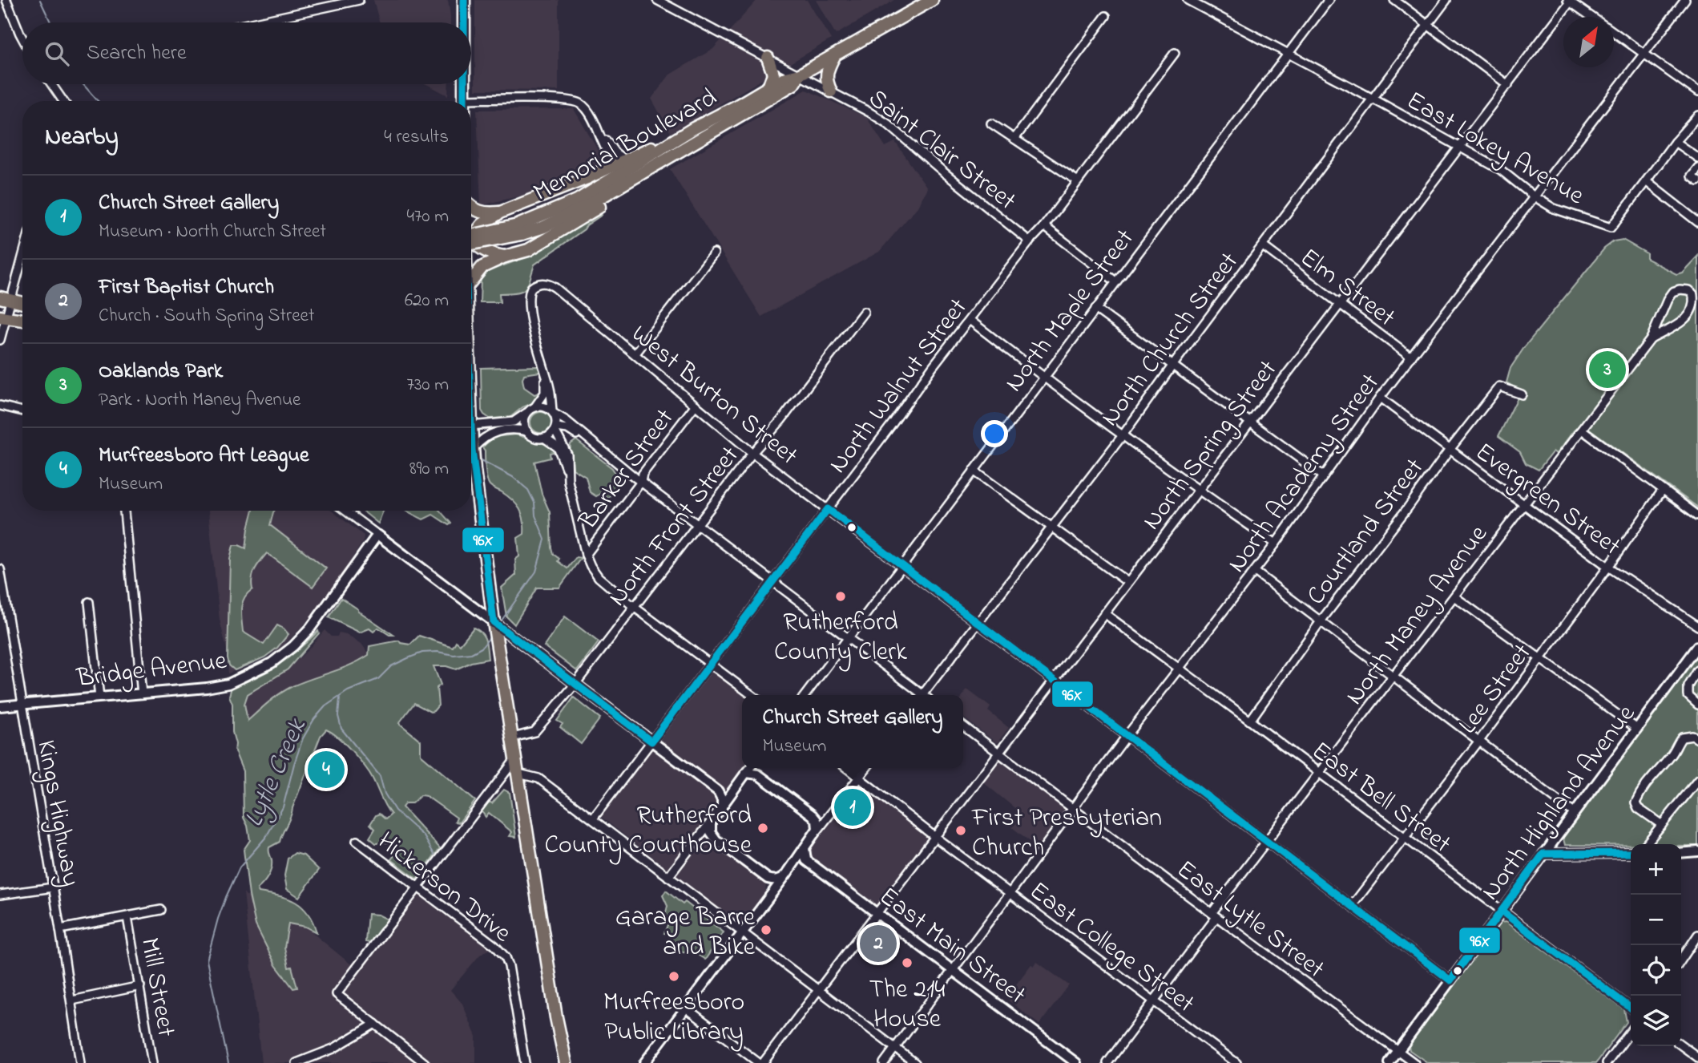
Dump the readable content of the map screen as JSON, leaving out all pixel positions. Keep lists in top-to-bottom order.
{
  "streets": {
    "main road": ["Memorial Boulevard"],
    "street": [
      "East Lokey Avenue",
      "Saint Clair Street",
      "Elm Street",
      "North Maple Street",
      "North Church Street",
      "North Walnut Street",
      "West Burton Street",
      "North Spring Street",
      "Barker Street",
      "North Academy Street",
      "Evergreen Street",
      "North Front Street",
      "Courtland Street",
      "North Maney Avenue",
      "Bridge Avenue",
      "Lee Street",
      "East Bell Street",
      "North Highland Avenue",
      "Kings Highway",
      "Hickerson Drive",
      "East Lytle Street",
      "East Main Street",
      "East College Street",
      "Mill Street"
    ]
  },
  "crossings": [
    ["Memorial Boulevard", "Saint Clair Street"],
    ["East Lokey Avenue", "North Maple Street"],
    ["East Lokey Avenue", "North Church Street"],
    ["East Lokey Avenue", "North Spring Street"],
    ["East Lokey Avenue", "North Academy Street"],
    ["Saint Clair Street", "North Walnut Street"],
    ["Elm Street", "North Church Street"],
    ["Elm Street", "North Spring Street"],
    ["Elm Street", "North Academy Street"],
    ["North Maple Street", "West Burton Street"],
    ["North Church Street", "West Burton Street"],
    ["North Walnut Street", "West Burton Street"],
    ["West Burton Street", "North Spring Street"],
    ["West Burton Street", "Barker Street"],
    ["West Burton Street", "North Academy Street"],
    ["West Burton Street", "North Front Street"],
    ["West Burton Street", "North Maney Avenue"],
    ["West Burton Street", "Lee Street"],
    ["West Burton Street", "North Highland Avenue"],
    ["North Spring Street", "East Bell Street"],
    ["North Spring Street", "East Lytle Street"],
    ["North Spring Street", "East Main Street"],
    ["North Spring Street", "East College Street"],
    ["North Academy Street", "Evergreen Street"],
    ["North Academy Street", "East Bell Street"],
    ["North Academy Street", "East Lytle Street"],
    ["North Academy Street", "East Main Street"],
    ["North Academy Street", "East College Street"],
    ["Evergreen Street", "Courtland Street"],
    ["Evergreen Street", "North Maney Avenue"],
    ["Evergreen Street", "Lee Street"],
    ["Courtland Street", "East Bell Street"],
    ["North Maney Avenue", "East Bell Street"],
    ["North Maney Avenue", "East Lytle Street"],
    ["North Maney Avenue", "East College Street"],
    ["Bridge Avenue", "Kings Highway"],
    ["Lee Street", "East Bell Street"],
    ["East Bell Street", "North Highland Avenue"],
    ["North Highland Avenue", "East Lytle Street"]
  ],
  "water": ["Lytle Creek"],
  "places": [
    "Rutherford County Clerk",
    "Rutherford County Courthouse",
    "First Presbyterian Church",
    "Garage Barre and Bike",
    "The 214 House",
    "Murfreesboro Public Library"
  ],
  "lines": ["transit line 96X"],
  "north": "top right",
  "page": {
    "search": "Search here",
    "heading": ["Nearby", "4 results"],
    "list": [
      {
        "mark": "1",
        "name": "Church Street Gallery",
        "note": "Museum · North Church Street",
        "value": "470 m"
      },
      {
        "mark": "2",
        "name": "First Baptist Church",
        "note": "Church · South Spring Street",
        "value": "620 m"
      },
      {
        "mark": "3",
        "name": "Oaklands Park",
        "note": "Park · North Maney Avenue",
        "value": "730 m"
      },
      {
        "mark": "4",
        "name": "Murfreesboro Art League",
        "note": "Museum",
        "value": "890 m"
      }
    ],
    "pins": [
      "3",
      "4",
      "1",
      "2"
    ],
    "popup": ["Church Street Gallery", "Museum"],
    "map_buttons": ["+", "−"]
  }
}
